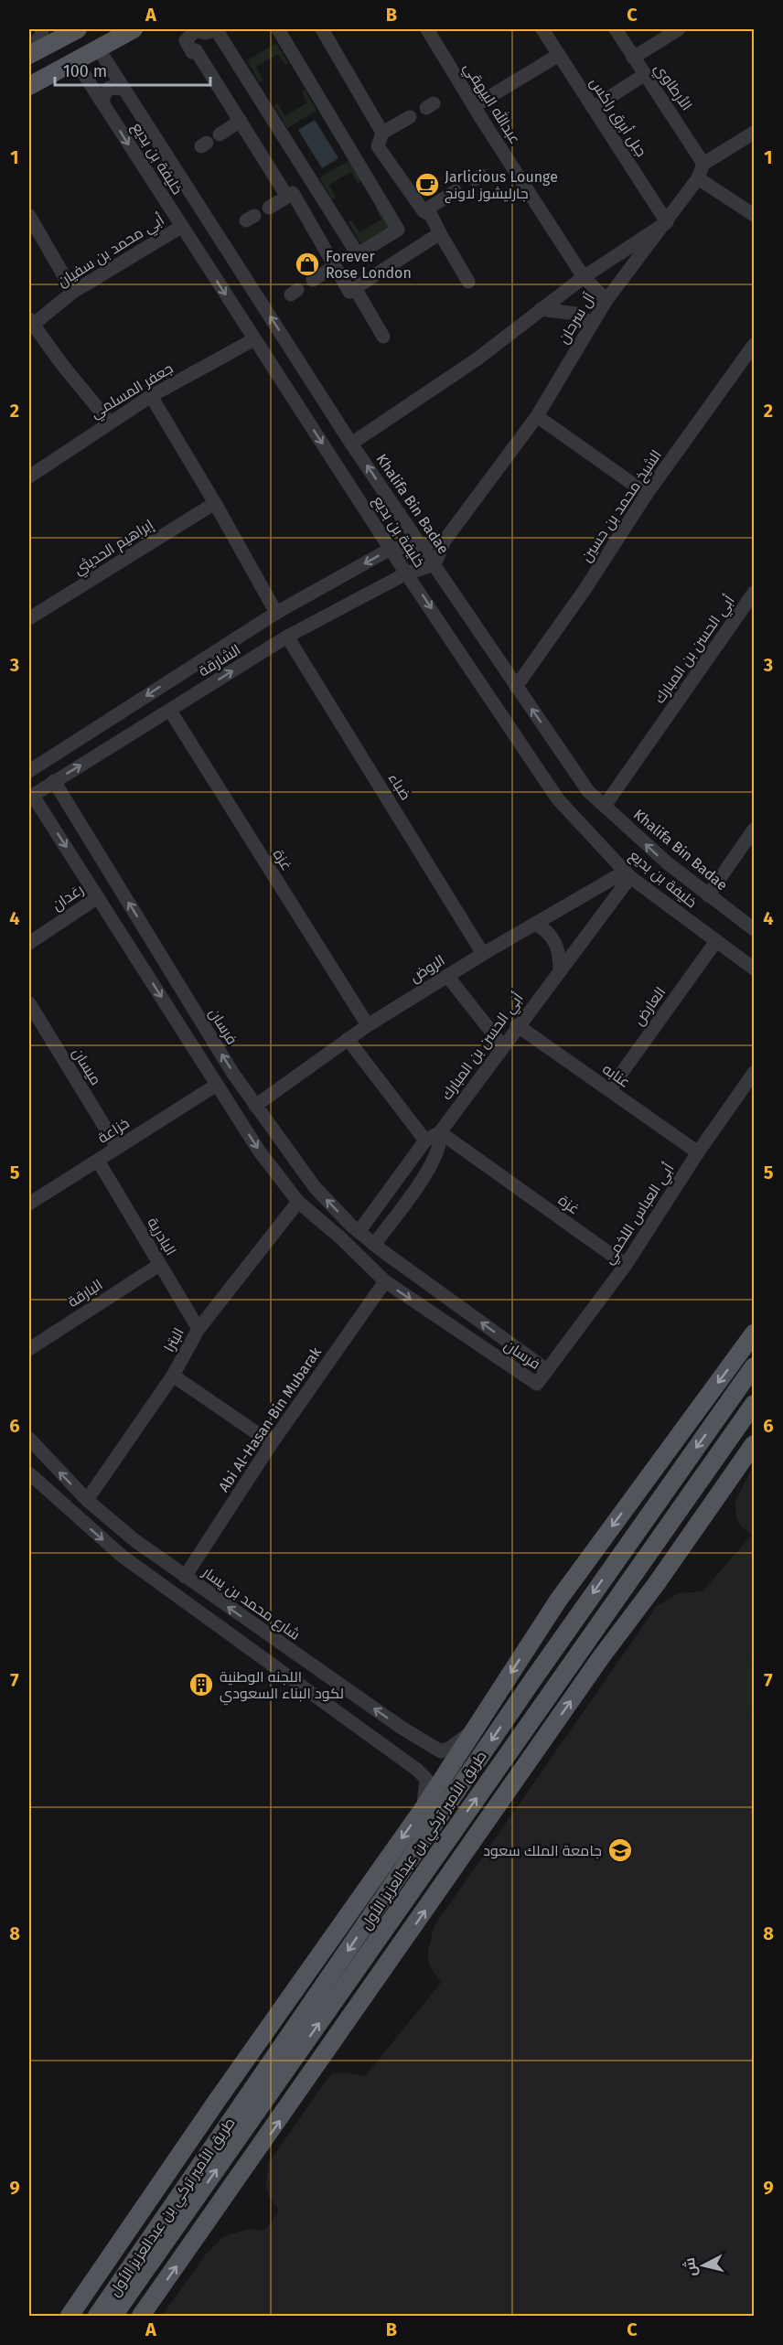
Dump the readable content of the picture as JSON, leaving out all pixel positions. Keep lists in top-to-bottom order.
{
  "streets": {
    "main road": ["طريق الأمير تركي بن عبدالعزيز الأول"],
    "street": [
      "الأرطاوي",
      "عبدالله البيهقي",
      "جبل أبرق راكس",
      "خليفة بن بديع",
      "أبي محمد بن سفيان",
      "آل سرحان",
      "جعفر المسلمي",
      "Khalifa Bin Badae",
      "الشيخ محمد بن حسين",
      "إبراهيم الحديثي",
      "أبي الحسن بن المبارك",
      "الشارقة",
      "ضباء",
      "غزة",
      "رغدان",
      "الروض",
      "العارض",
      "فرسان",
      "ميسان",
      "عنابه",
      "خزاعة",
      "أبي العباس اللخمي",
      "البادرية",
      "البارقة",
      "البترا",
      "Abi Al-Hasan Bin Mubarak",
      "شارع محمد بن يسار"
    ]
  },
  "crossings": [
    ["الأرطاوي", "آل سرحان"],
    ["عبدالله البيهقي", "آل سرحان"],
    ["جبل أبرق راكس", "آل سرحان"],
    ["خليفة بن بديع", "أبي محمد بن سفيان"],
    ["خليفة بن بديع", "جعفر المسلمي"],
    ["خليفة بن بديع", "أبي الحسن بن المبارك"],
    ["خليفة بن بديع", "الشارقة"],
    ["خليفة بن بديع", "الروض"],
    ["خليفة بن بديع", "العارض"],
    ["آل سرحان", "Khalifa Bin Badae"],
    ["آل سرحان", "الشارقة"],
    ["Khalifa Bin Badae", "الشيخ محمد بن حسين"],
    ["Khalifa Bin Badae", "أبي الحسن بن المبارك"],
    ["Khalifa Bin Badae", "الشارقة"],
    ["أبي الحسن بن المبارك", "غزة"],
    ["أبي الحسن بن المبارك", "الروض"],
    ["أبي الحسن بن المبارك", "فرسان"],
    ["أبي الحسن بن المبارك", "عنابه"],
    ["الشارقة", "ضباء"],
    ["الشارقة", "غزة"],
    ["الشارقة", "فرسان"],
    ["ضباء", "الروض"],
    ["غزة", "الروض"],
    ["غزة", "أبي العباس اللخمي"],
    ["رغدان", "فرسان"],
    ["الروض", "فرسان"],
    ["العارض", "عنابه"],
    ["فرسان", "خزاعة"],
    ["فرسان", "أبي العباس اللخمي"],
    ["فرسان", "البترا"],
    ["فرسان", "Abi Al-Hasan Bin Mubarak"],
    ["ميسان", "خزاعة"],
    ["عنابه", "أبي العباس اللخمي"],
    ["خزاعة", "البادرية"],
    ["البادرية", "البارقة"],
    ["البادرية", "البترا"],
    ["البترا", "شارع محمد بن يسار"],
    ["Abi Al-Hasan Bin Mubarak", "شارع محمد بن يسار"]
  ],
  "one_way": ["Khalifa Bin Badae"],
  "places": {
    "cafe": ["Jarlicious Lounge جارليشوز لاونج"],
    "shop": ["Forever Rose London"],
    "building": ["اللجنه الوطنية لكود البناء السعودي"],
    "school or university": ["جامعة الملك سعود"]
  },
  "scale_bar": "100 m",
  "north": "left",
  "grid": {
    "columns": ["A", "B", "C"],
    "rows": [
      "1",
      "2",
      "3",
      "4",
      "5",
      "6",
      "7",
      "8",
      "9"
    ]
  }
}
